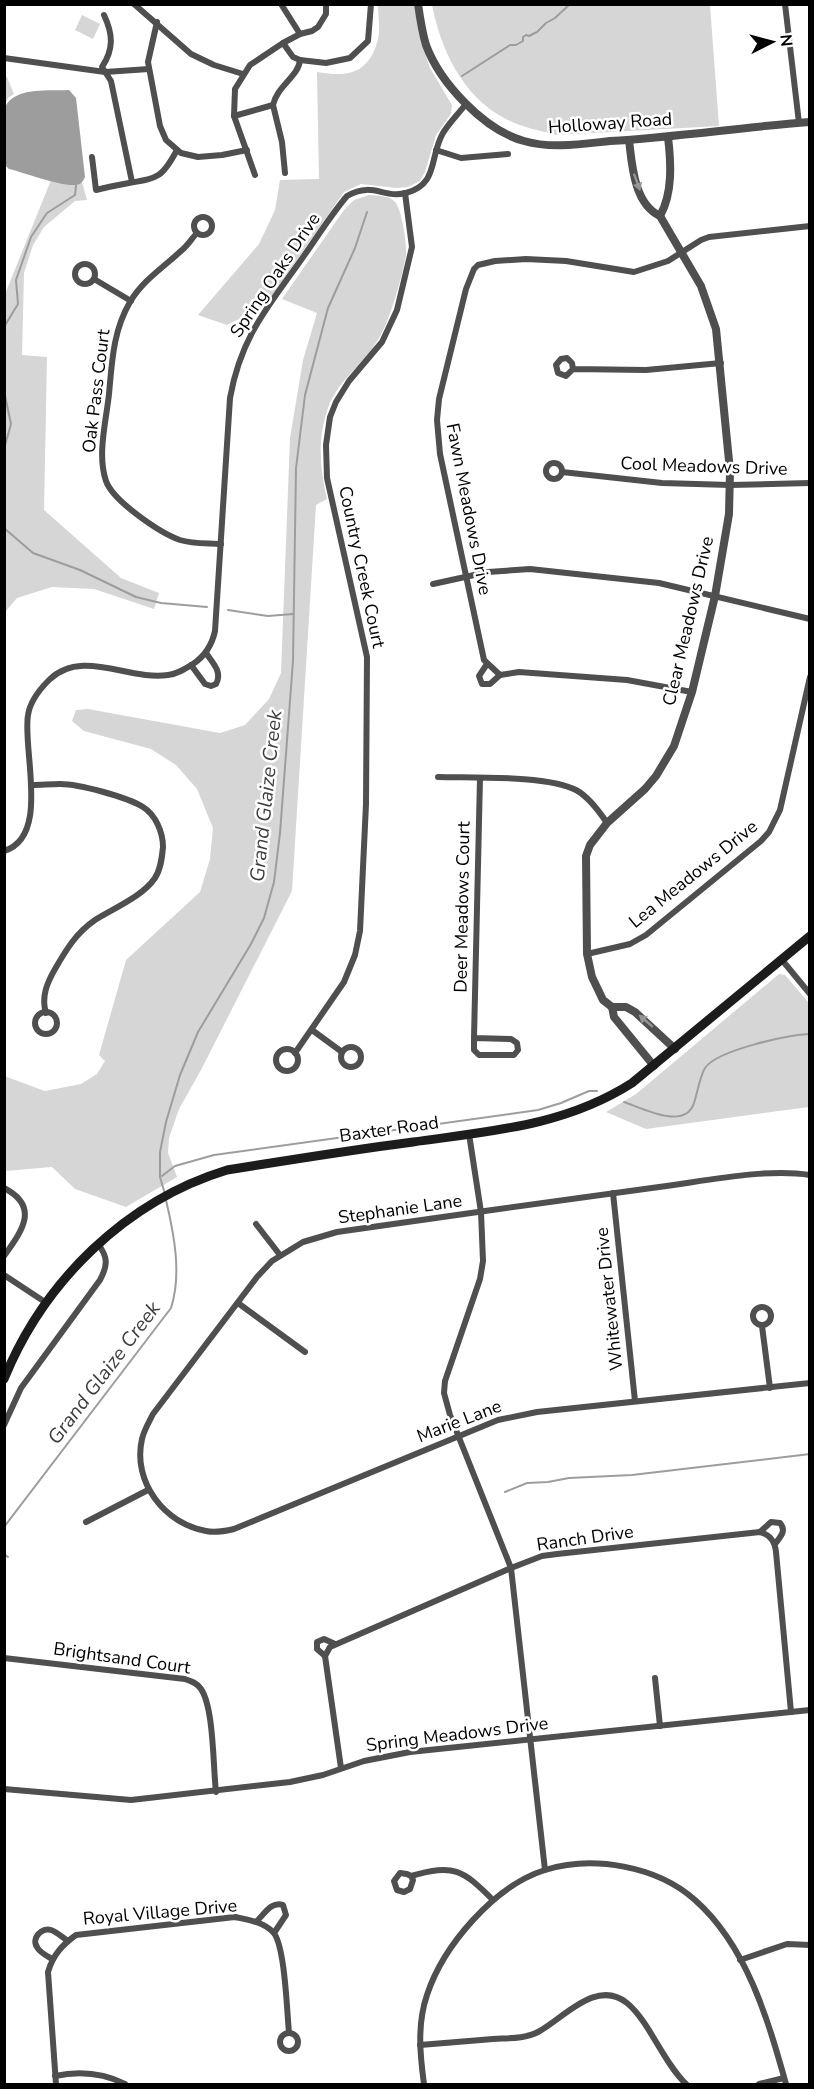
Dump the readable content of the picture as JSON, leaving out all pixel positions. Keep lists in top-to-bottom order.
{
  "streets": {
    "main road": ["Baxter Road"],
    "street": [
      "Holloway Road",
      "Spring Oaks Drive",
      "Oak Pass Court",
      "Cool Meadows Drive",
      "Fawn Meadows Drive",
      "Country Creek Court",
      "Clear Meadows Drive",
      "Lea Meadows Drive",
      "Deer Meadows Court",
      "Stephanie Lane",
      "Whitewater Drive",
      "Marie Lane",
      "Ranch Drive",
      "Brightsand Court",
      "Spring Meadows Drive",
      "Royal Village Drive"
    ]
  },
  "crossings": [
    ["Holloway Road", "Clear Meadows Drive"],
    ["Spring Oaks Drive", "Oak Pass Court"],
    ["Spring Oaks Drive", "Country Creek Court"],
    ["Cool Meadows Drive", "Clear Meadows Drive"],
    ["Fawn Meadows Drive", "Clear Meadows Drive"],
    ["Clear Meadows Drive", "Lea Meadows Drive"],
    ["Clear Meadows Drive", "Baxter Road"],
    ["Stephanie Lane", "Whitewater Drive"],
    ["Stephanie Lane", "Marie Lane"],
    ["Whitewater Drive", "Marie Lane"],
    ["Brightsand Court", "Spring Meadows Drive"]
  ],
  "water": ["Grand Glaize Creek"],
  "north": "right"
}
